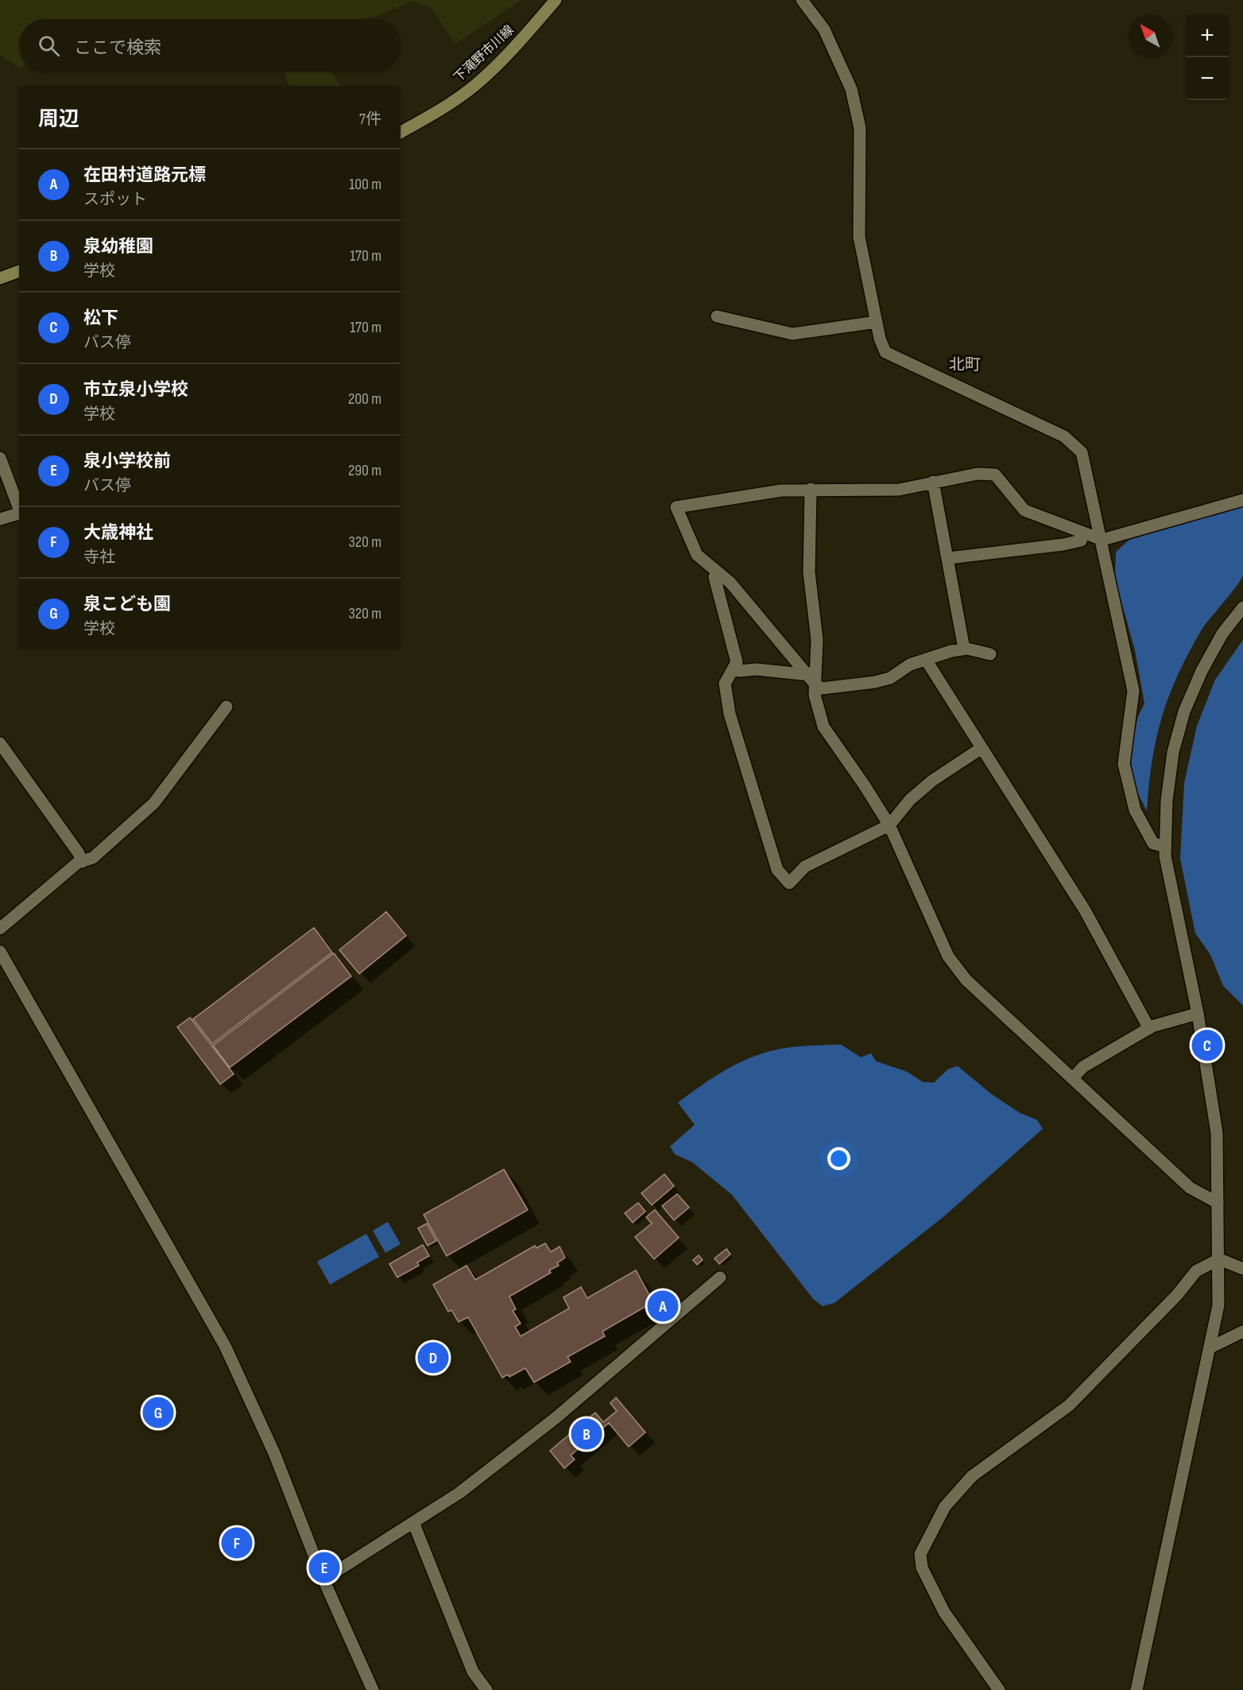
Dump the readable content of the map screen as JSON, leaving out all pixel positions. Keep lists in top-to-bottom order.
{
  "streets": {
    "main road": ["下滝野市川線"]
  },
  "districts": ["北町"],
  "north": "top left",
  "page": {
    "map_buttons": ["+", "−"],
    "search": "ここで検索",
    "heading": ["周辺", "7件"],
    "list": [
      {
        "mark": "A",
        "name": "在田村道路元標",
        "note": "スポット",
        "value": "100 m"
      },
      {
        "mark": "B",
        "name": "泉幼稚園",
        "note": "学校",
        "value": "170 m"
      },
      {
        "mark": "C",
        "name": "松下",
        "note": "バス停",
        "value": "170 m"
      },
      {
        "mark": "D",
        "name": "市立泉小学校",
        "note": "学校",
        "value": "200 m"
      },
      {
        "mark": "E",
        "name": "泉小学校前",
        "note": "バス停",
        "value": "290 m"
      },
      {
        "mark": "F",
        "name": "大歳神社",
        "note": "寺社",
        "value": "320 m"
      },
      {
        "mark": "G",
        "name": "泉こども園",
        "note": "学校",
        "value": "320 m"
      }
    ],
    "pins": [
      "C",
      "A",
      "D",
      "G",
      "B",
      "F",
      "E"
    ]
  }
}
